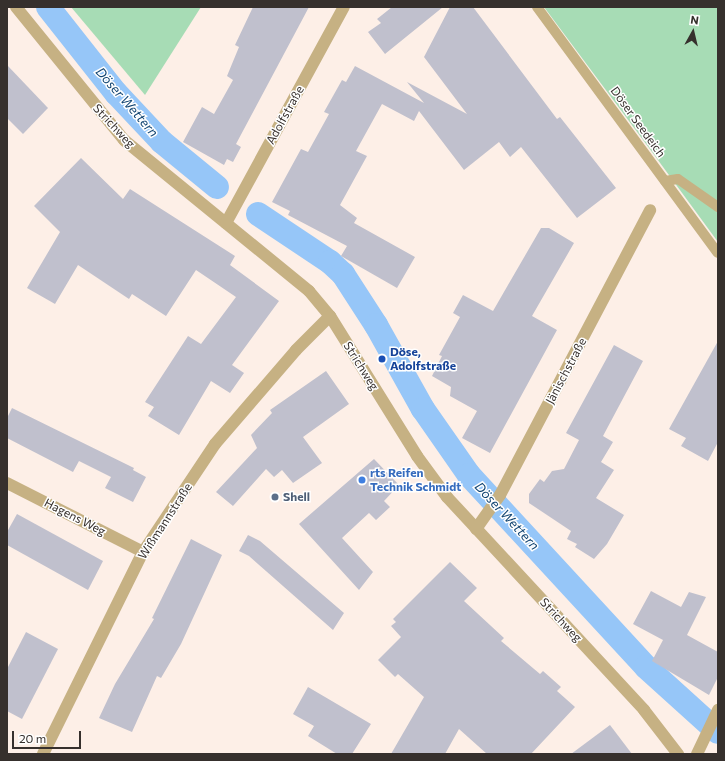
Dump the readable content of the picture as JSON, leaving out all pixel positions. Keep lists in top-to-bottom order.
{
  "streets": {
    "street": [
      "Adolfstraße",
      "Strichweg",
      "Jänischstraße",
      "Hagens Weg",
      "Wißmannstraße"
    ],
    "lane": ["Döser Seedeich"]
  },
  "crossings": [
    ["Adolfstraße", "Strichweg"],
    ["Strichweg", "Jänischstraße"],
    ["Strichweg", "Wißmannstraße"],
    ["Hagens Weg", "Wißmannstraße"]
  ],
  "water": ["Döser Wettern"],
  "places": ["Döse, Adolfstraße", "rts Reifen Technik Schmidt", "Shell"],
  "scale_bar": "20 m",
  "north": "top"
}
